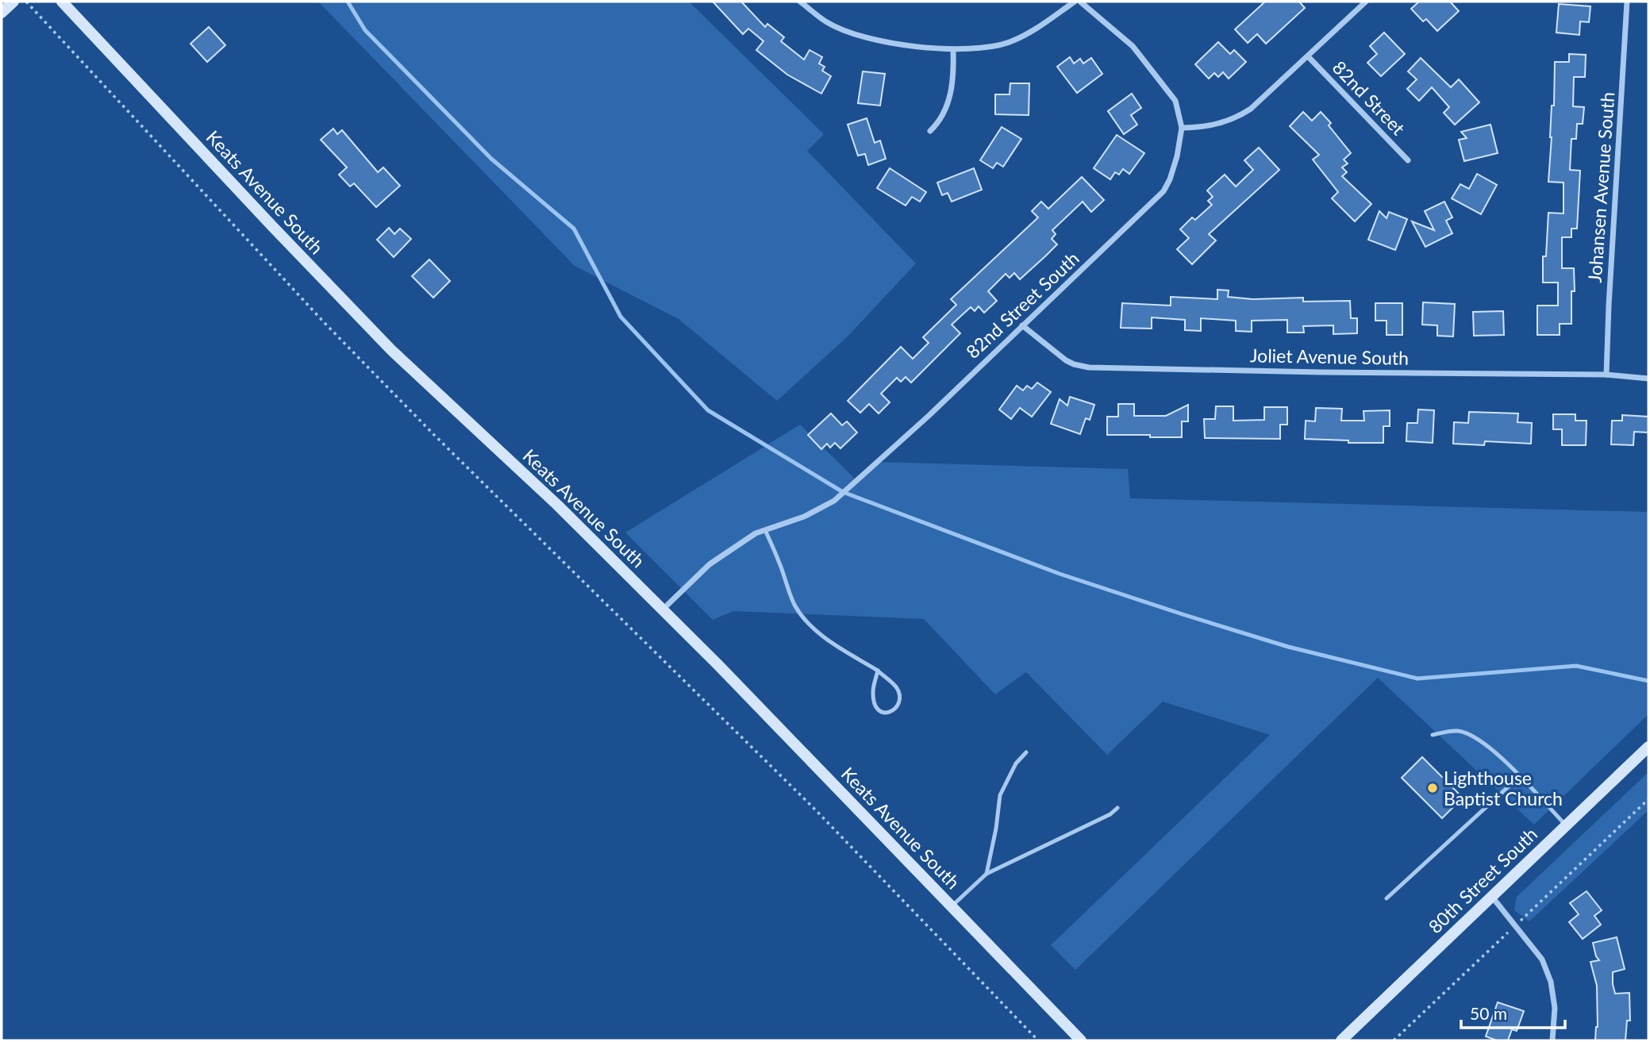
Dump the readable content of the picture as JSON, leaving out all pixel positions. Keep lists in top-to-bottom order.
{
  "streets": {
    "main road": ["Keats Avenue South", "80th Street South"],
    "street": [
      "82nd Street",
      "Johansen Avenue South",
      "82nd Street South",
      "Joliet Avenue South"
    ]
  },
  "crossings": [
    ["Johansen Avenue South", "Joliet Avenue South"],
    ["Keats Avenue South", "82nd Street South"],
    ["82nd Street South", "Joliet Avenue South"]
  ],
  "places": ["Lighthouse Baptist Church"],
  "scale_bar": "50 m"
}
